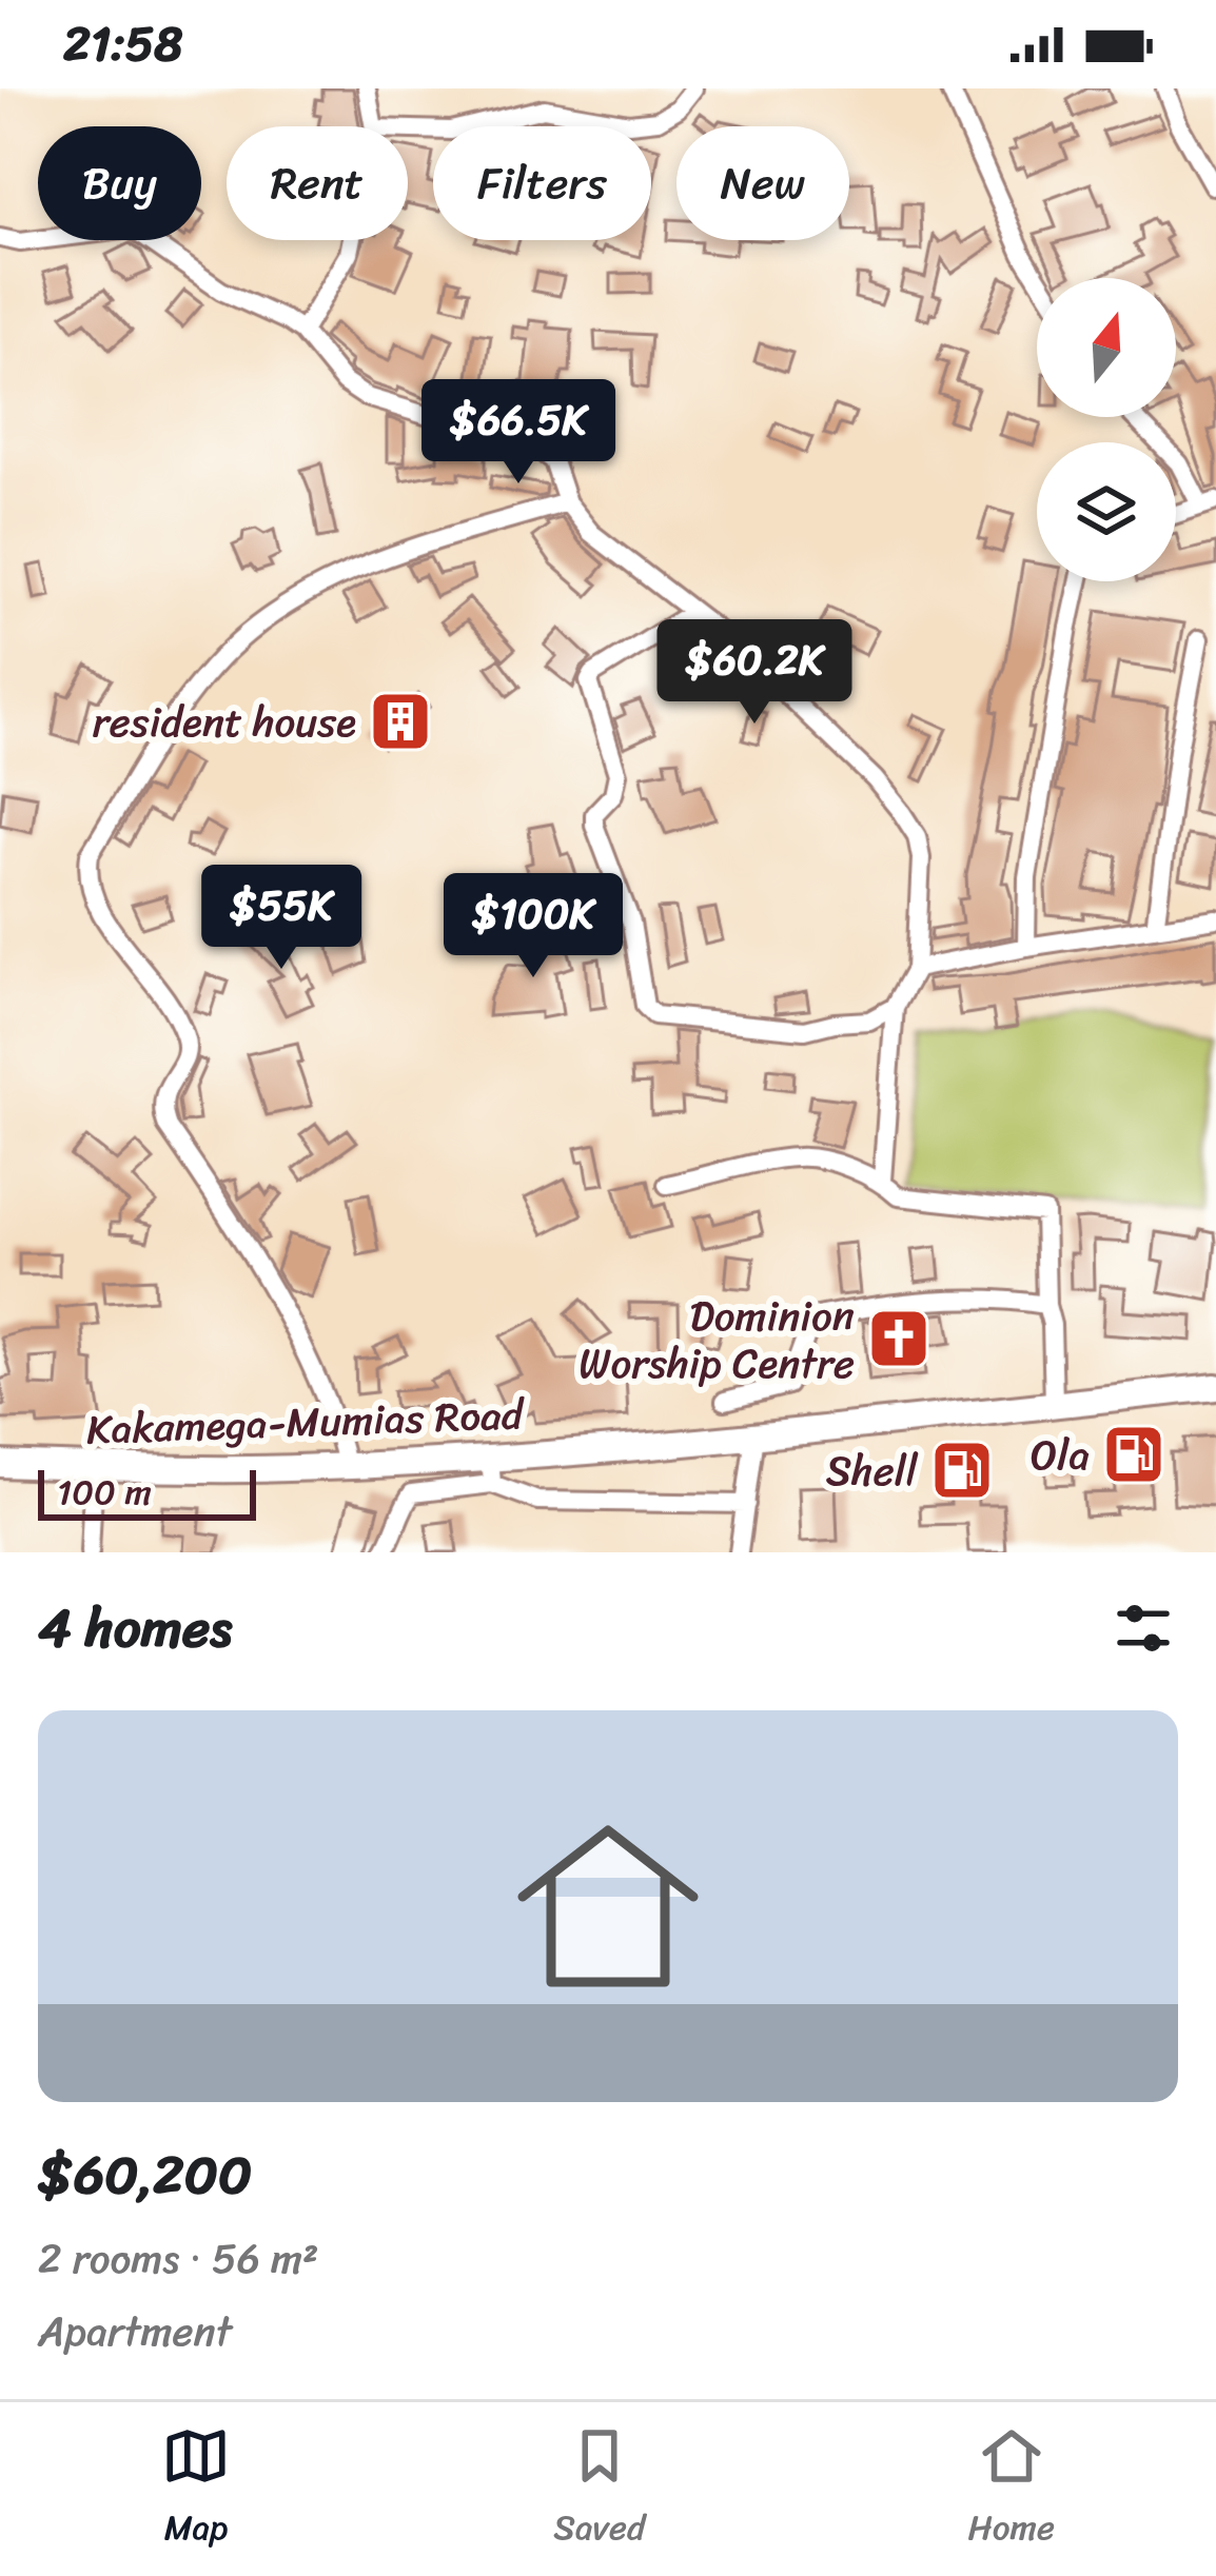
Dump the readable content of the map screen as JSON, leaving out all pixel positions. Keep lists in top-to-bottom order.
{
  "streets": {
    "highway": ["Kakamega-Mumias Road"]
  },
  "places": {
    "building": ["resident house"],
    "church": ["Dominion Worship Centre"],
    "fuel station": ["Ola", "Shell"]
  },
  "scale_bar": "100 m",
  "north": "top",
  "page": {
    "status": "21:58",
    "chip": [
      "Buy",
      "Rent",
      "Filters",
      "New"
    ],
    "price": [
      "$66.5K",
      "$60.2K",
      "$55K",
      "$100K"
    ],
    "scale": "100 m",
    "heading": "4 homes",
    "list": [
      {
        "name": "$60,200",
        "note": "2 rooms · 56 m² · Apartment"
      }
    ],
    "tabs": ["Map", "Saved", "Home"]
  }
}
